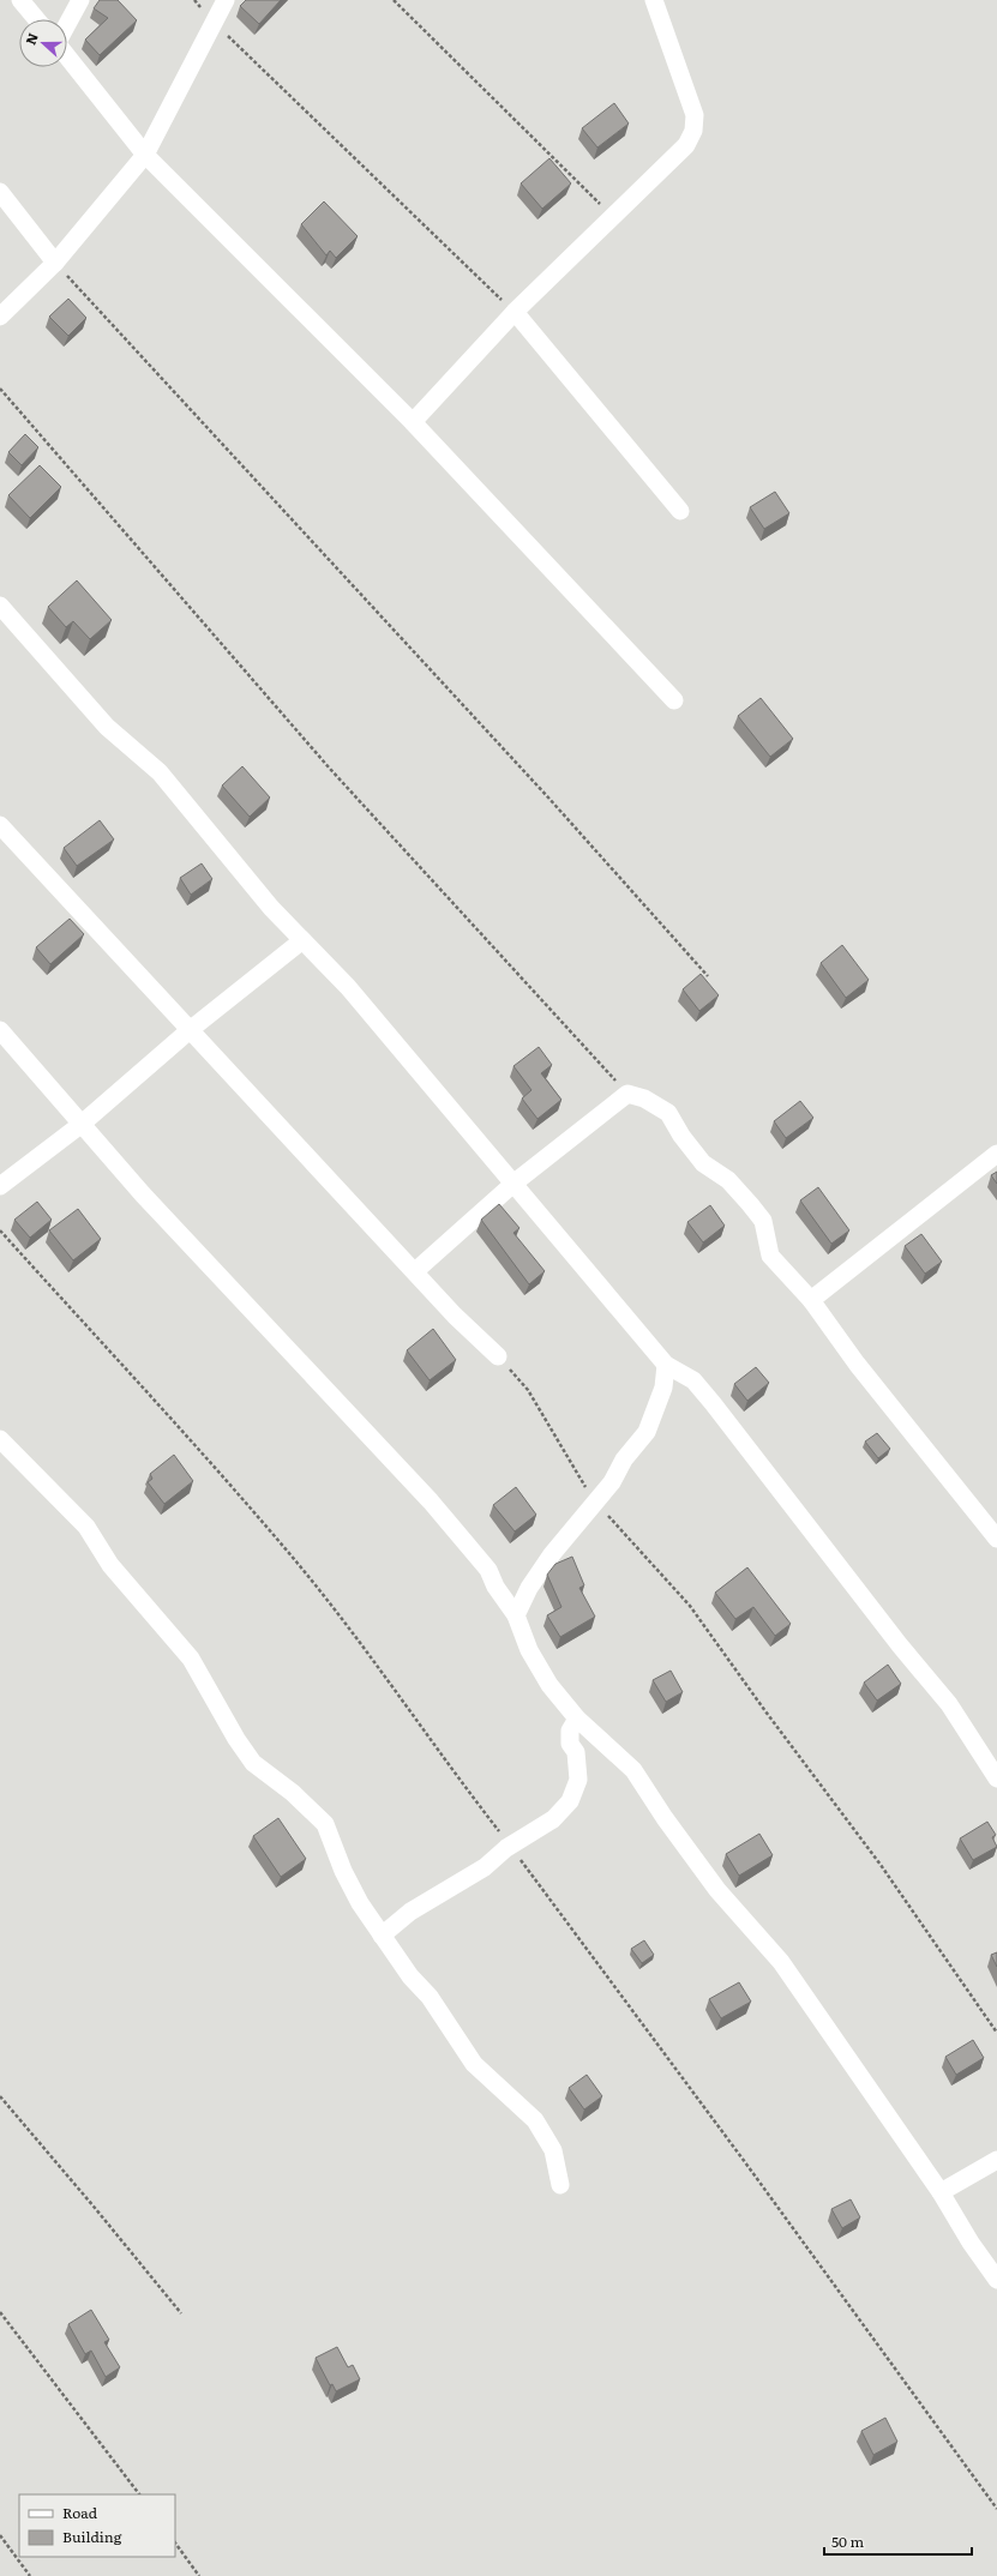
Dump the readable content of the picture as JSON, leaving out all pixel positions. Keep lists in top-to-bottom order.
{
  "legend": ["Road", "Building"],
  "scale_bar": "50 m",
  "north": "left"
}
